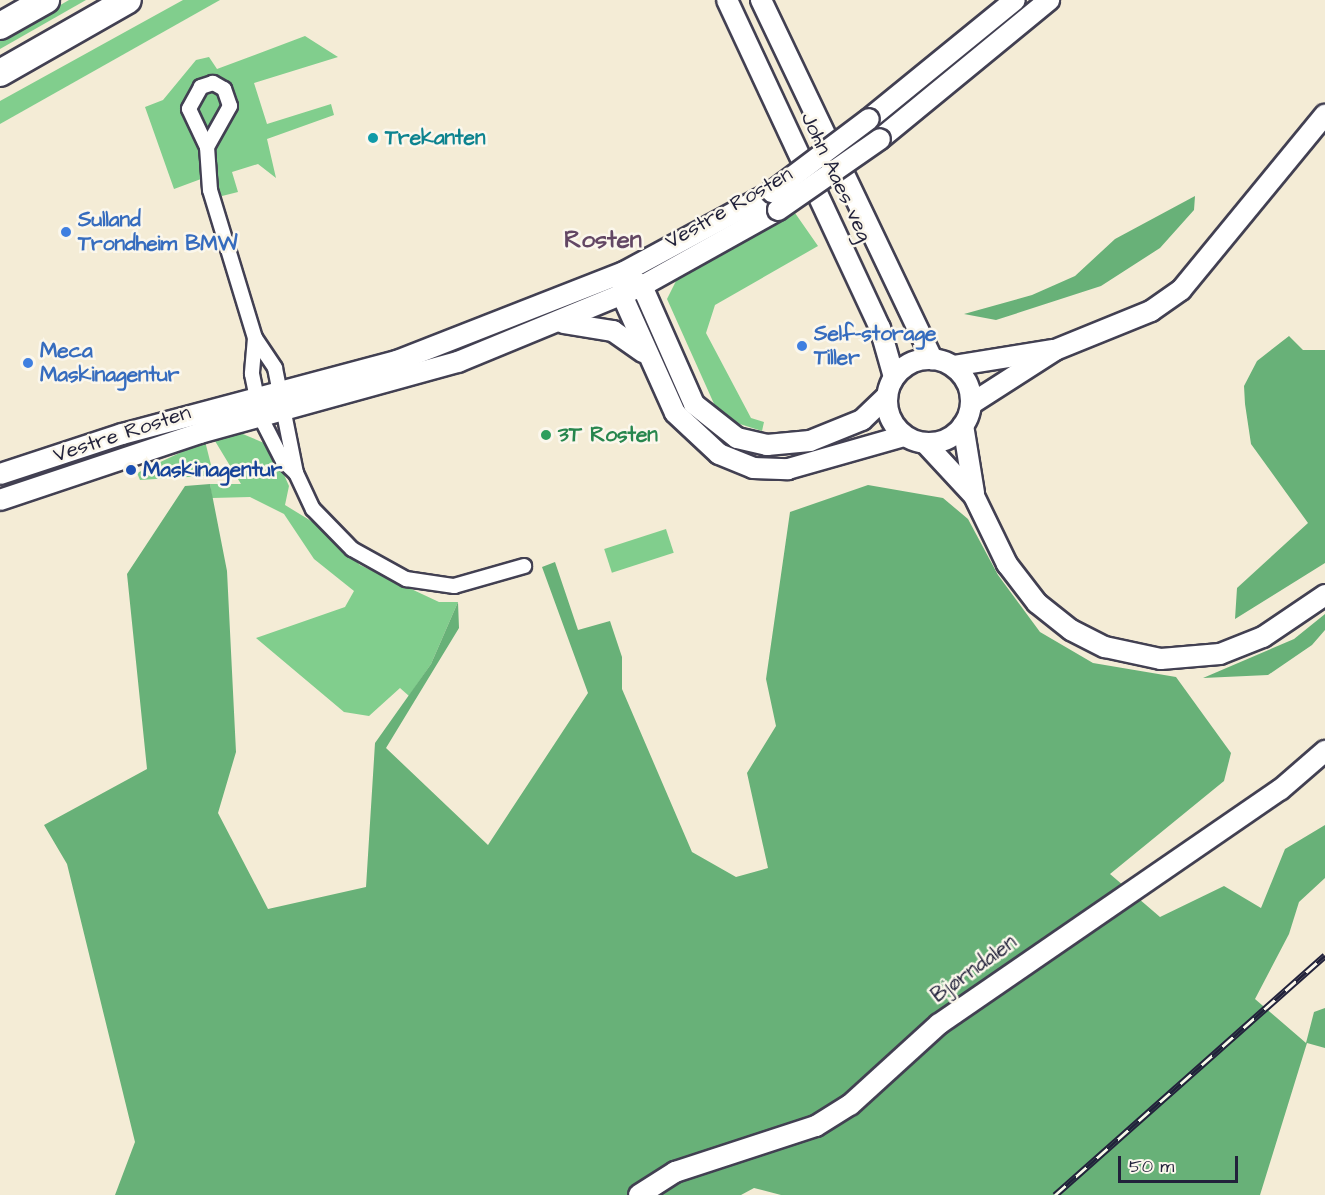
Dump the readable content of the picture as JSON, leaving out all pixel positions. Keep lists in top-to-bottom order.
{
  "streets": {
    "street": ["John Aaes veg", "Vestre Rosten", "Bjørndalen"]
  },
  "districts": ["Rosten"],
  "places": [
    "Trekanten",
    "Sulland Trondheim BMW",
    "Self-storage Tiller",
    "Meca Maskinagentur",
    "3T Rosten",
    "Maskinagentur"
  ],
  "scale_bar": "50 m"
}
